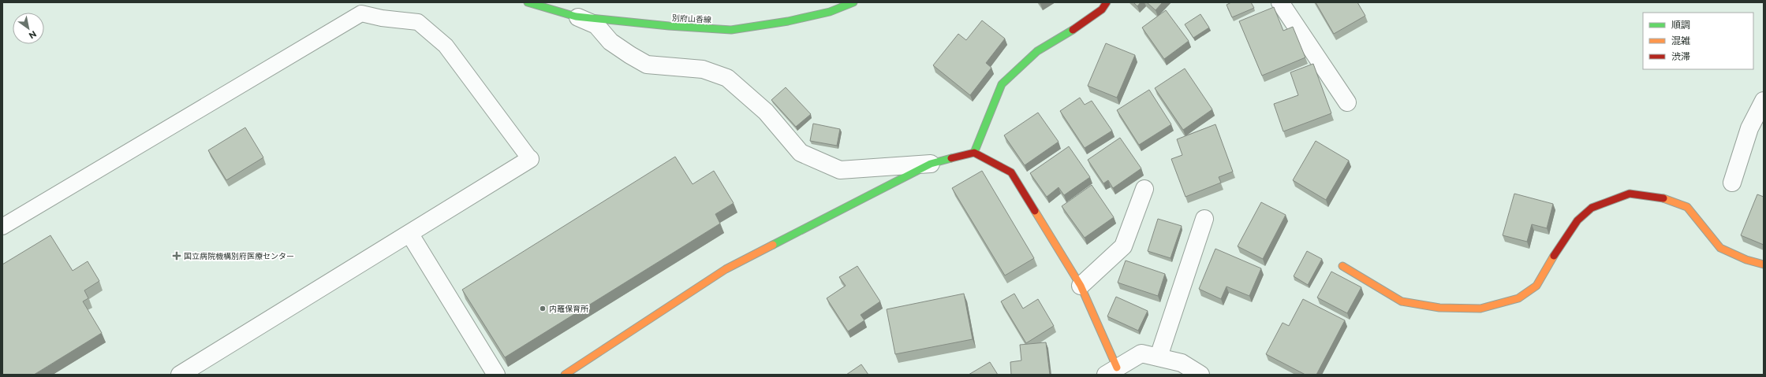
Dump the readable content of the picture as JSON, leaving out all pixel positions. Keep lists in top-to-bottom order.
{
  "streets": {
    "street": ["別府山香線"]
  },
  "places": {
    "health": ["国立病院機構別府医療センター"],
    "other": ["内竈保育所"]
  },
  "legend": ["順調", "混雑", "渋滞"],
  "north": "bottom right"
}
